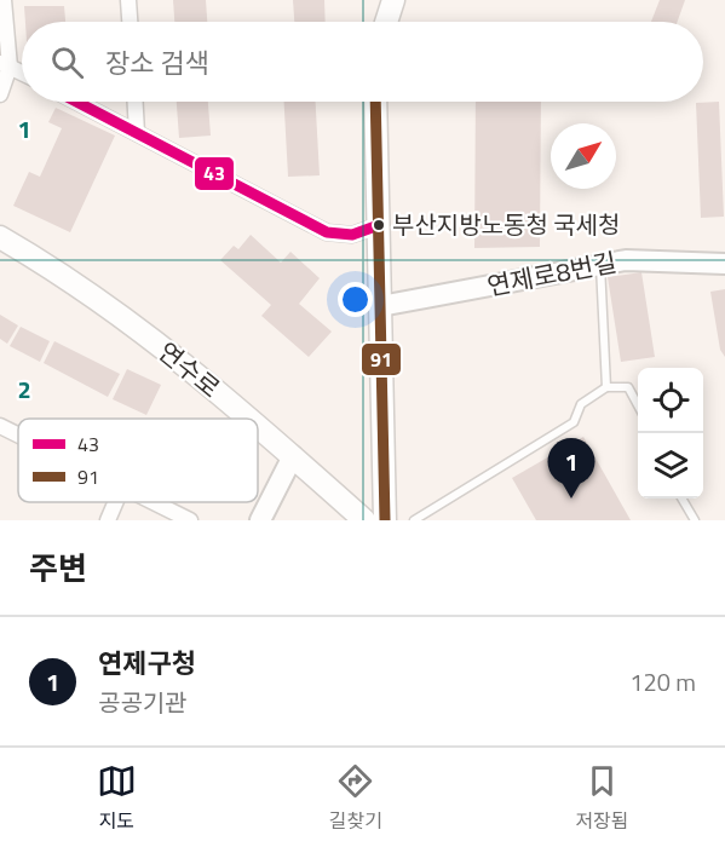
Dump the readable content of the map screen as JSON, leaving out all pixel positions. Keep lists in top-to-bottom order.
{
  "streets": {
    "main road": ["연수로"],
    "street": ["연제로8번길"]
  },
  "places": ["부산지방노동청 국세청"],
  "lines": ["transit line 43", "transit line 91"],
  "legend": ["43", "91"],
  "north": "top right",
  "page": {
    "search": "장소 검색",
    "pins": "1",
    "heading": "주변",
    "list": [
      {
        "mark": "1",
        "name": "연제구청",
        "note": "공공기관",
        "value": "120 m"
      }
    ],
    "nav": ["지도", "길찾기", "저장됨"]
  },
  "grid": {
    "rows": ["1", "2"]
  }
}
